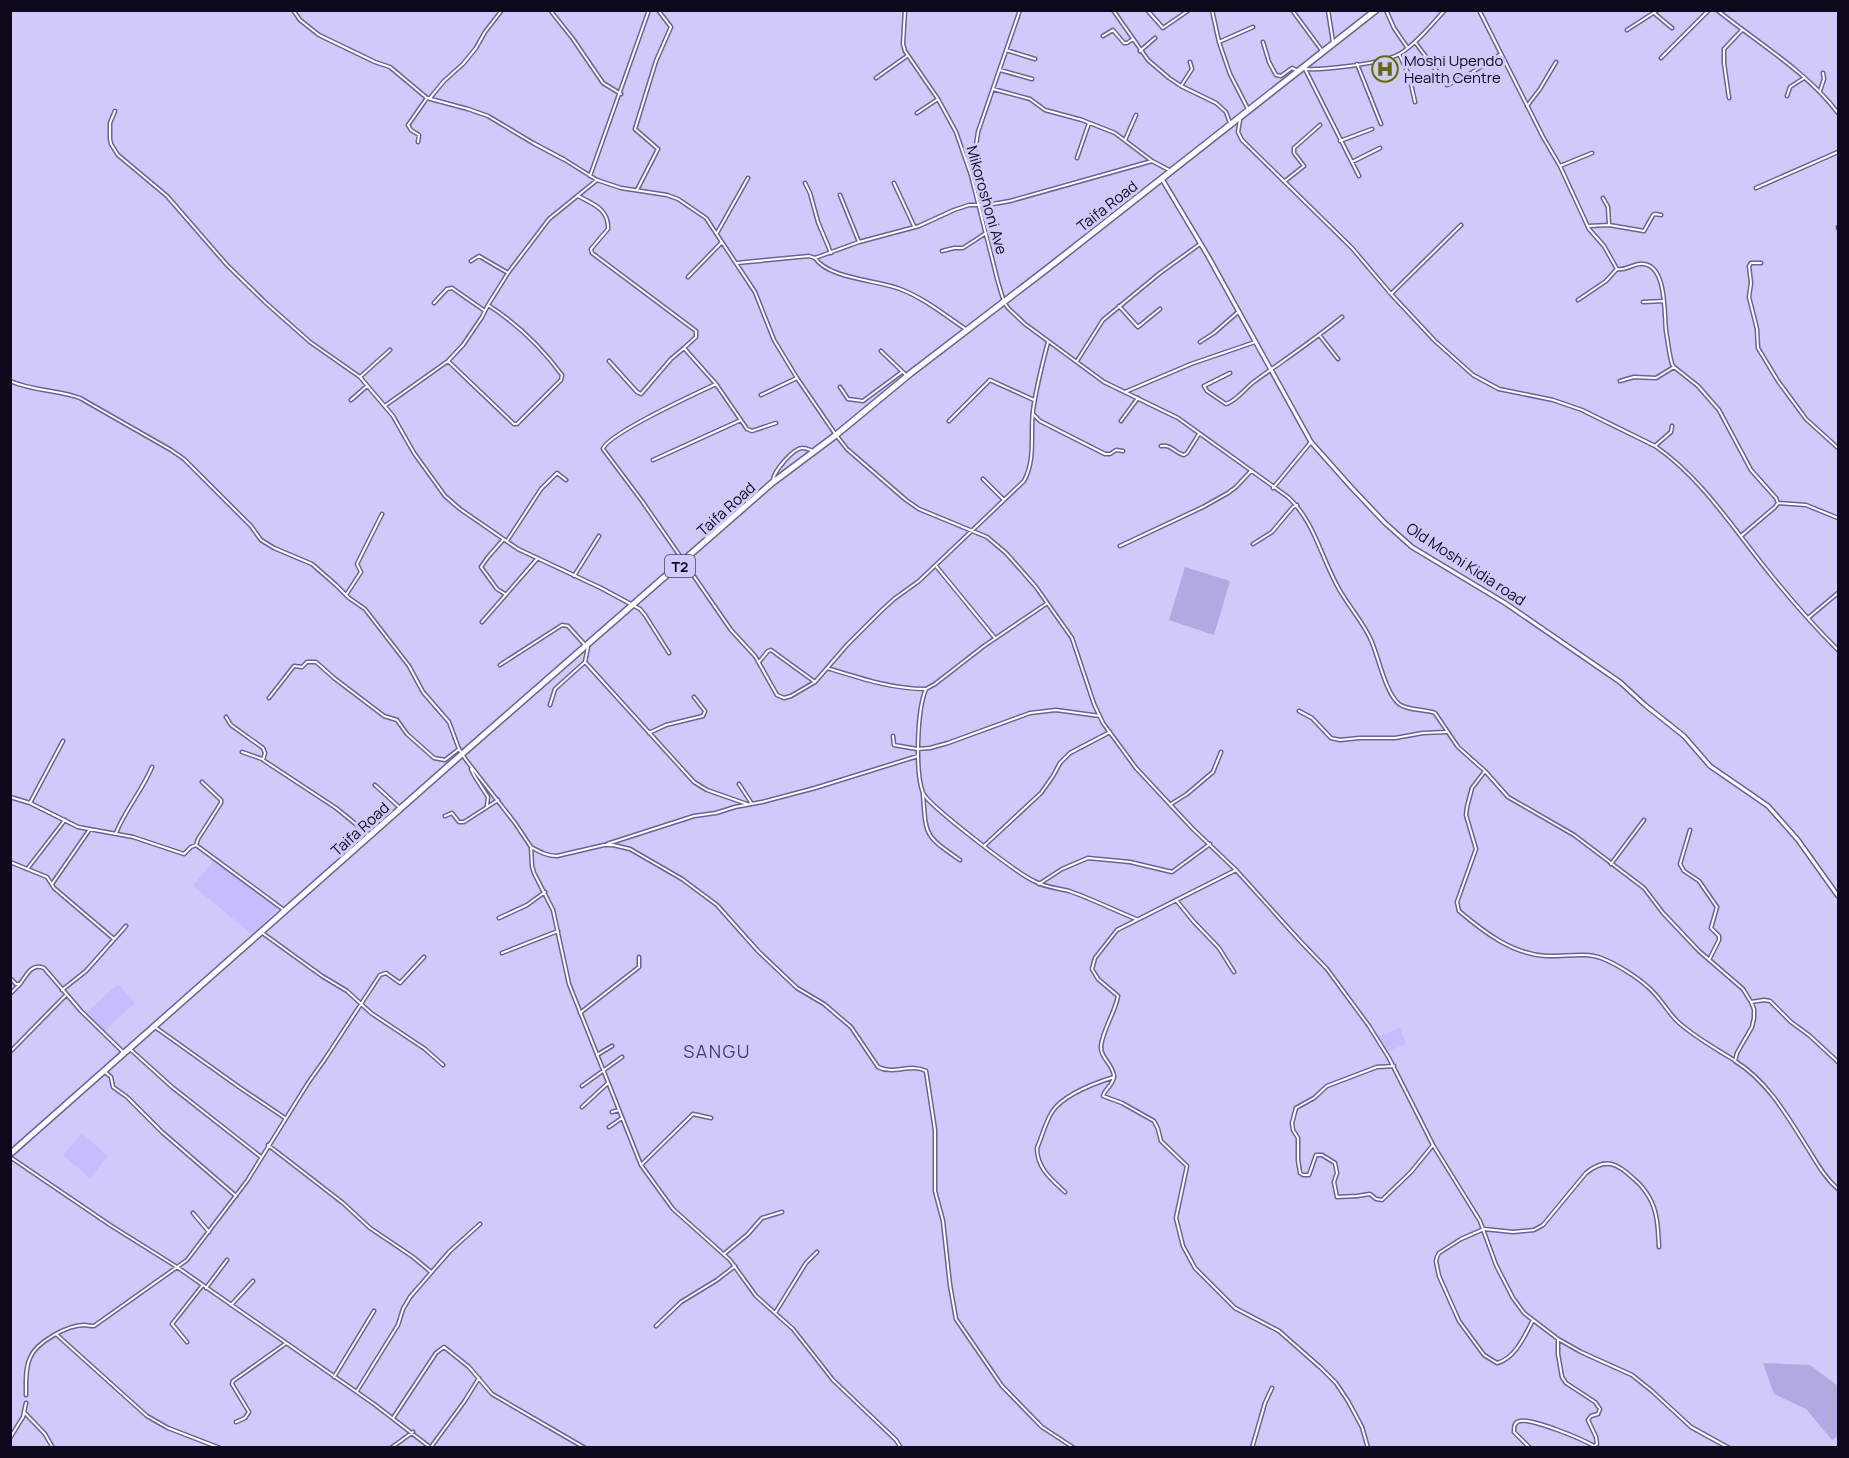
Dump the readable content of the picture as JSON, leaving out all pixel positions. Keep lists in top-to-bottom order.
{
  "streets": {
    "highway": ["Taifa Road", "T2"],
    "street": ["Mikoroshoni Ave", "Old Moshi Kidia road"]
  },
  "crossings": [
    ["Mikoroshoni Ave", "Taifa Road"],
    ["Taifa Road", "Old Moshi Kidia road"]
  ],
  "districts": ["SANGU"],
  "places": {
    "hospital": ["Moshi Upendo Health Centre"]
  }
}
